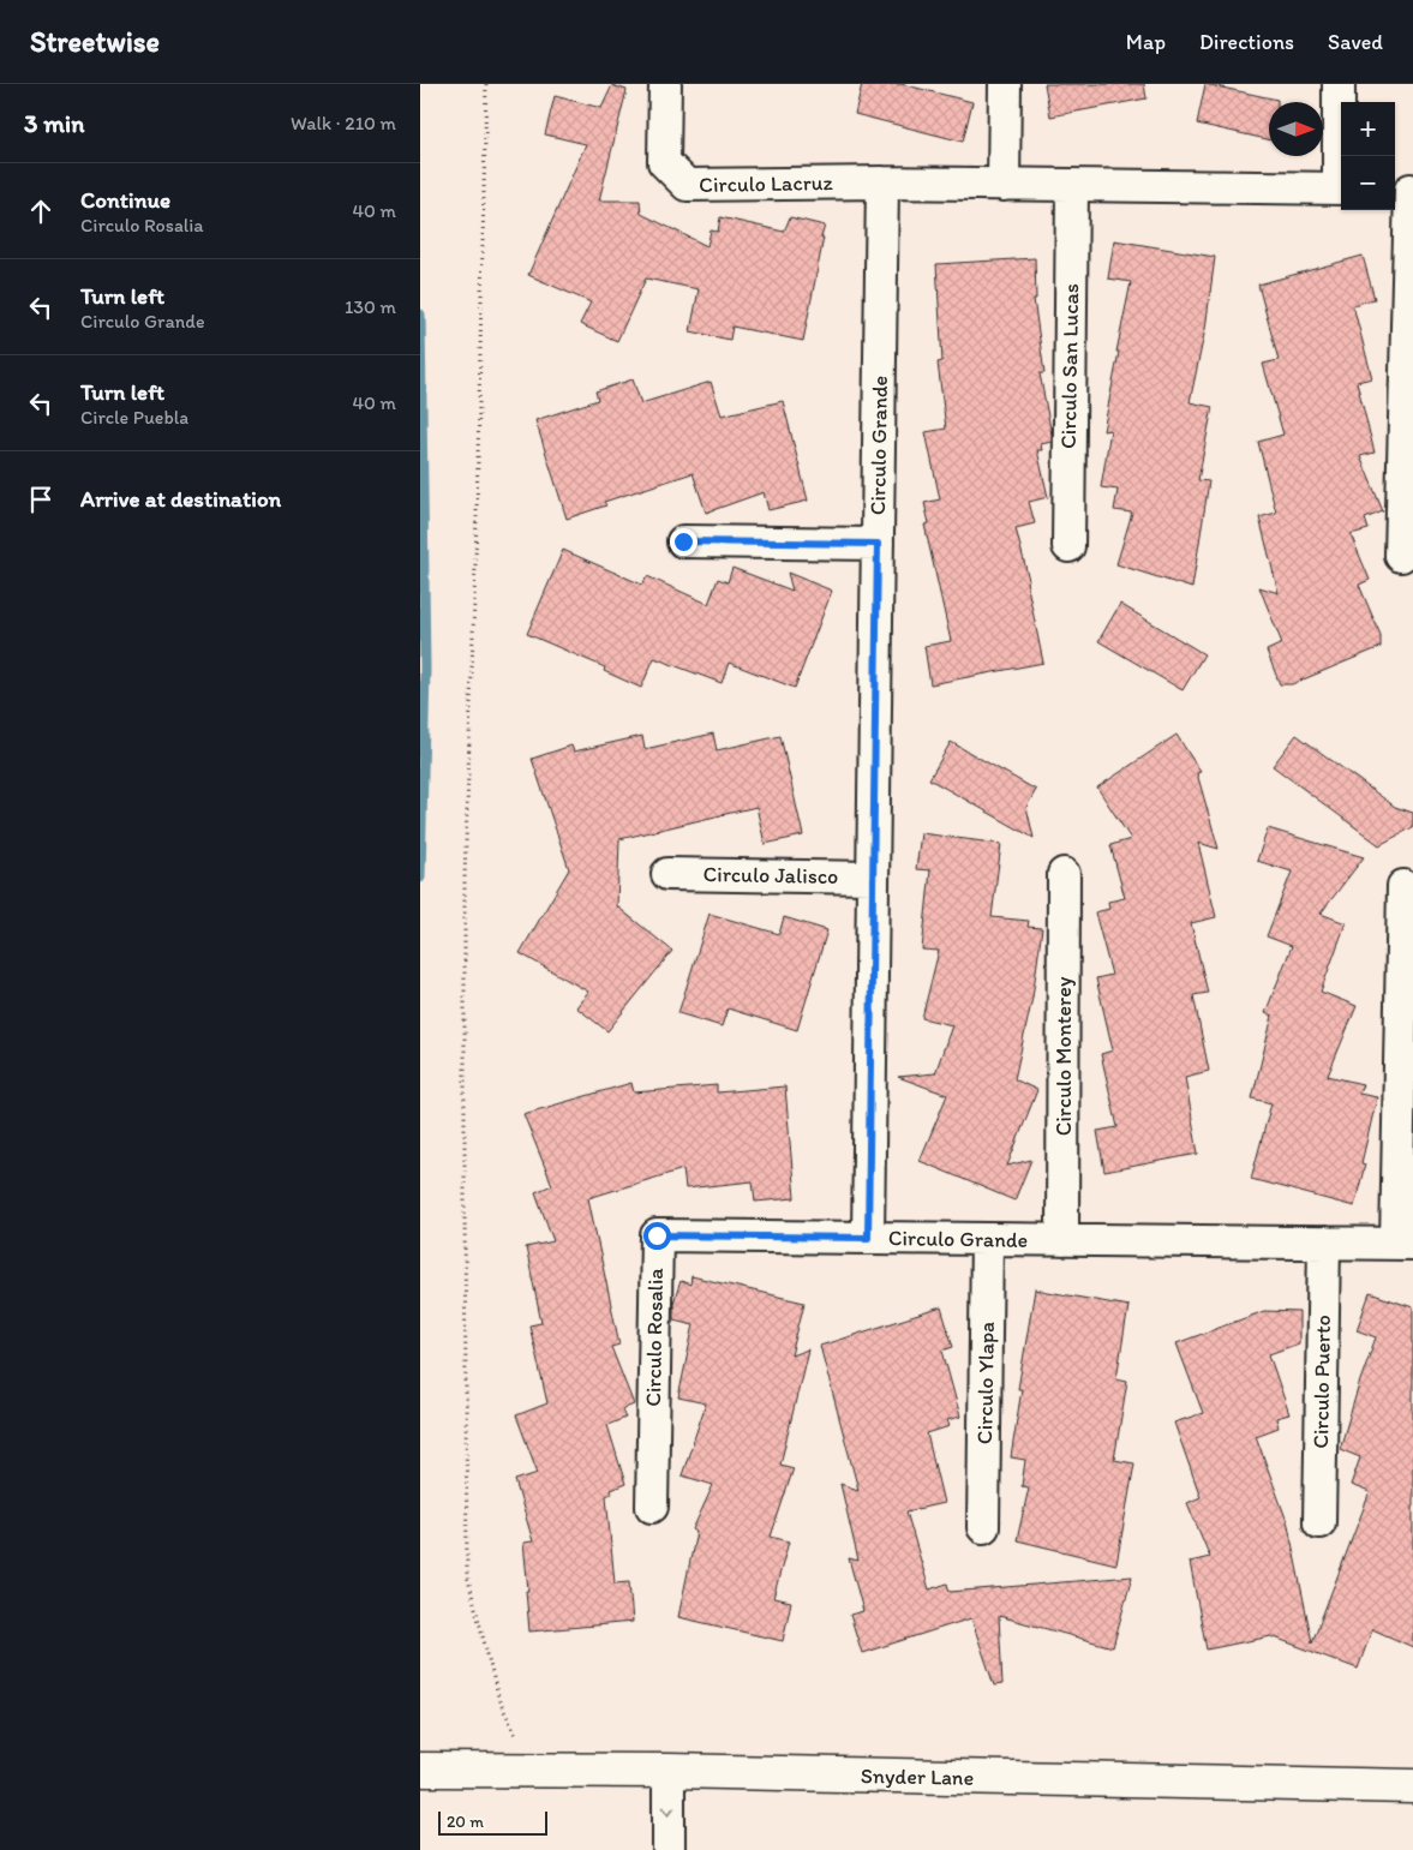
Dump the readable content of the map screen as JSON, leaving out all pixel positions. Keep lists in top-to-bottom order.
{
  "streets": {
    "street": [
      "Circulo Lacruz",
      "Circulo San Lucas",
      "Circulo Grande",
      "Circulo Jalisco",
      "Circulo Monterey",
      "Circulo Rosalia",
      "Circulo Puerto",
      "Circulo Ylapa",
      "Snyder Lane"
    ]
  },
  "crossings": [
    ["Circulo Lacruz", "Circulo Grande"],
    ["Circulo Grande", "Circulo Jalisco"],
    ["Circulo Grande", "Circulo Monterey"],
    ["Circulo Grande", "Circulo Rosalia"],
    ["Circulo Grande", "Circulo Puerto"],
    ["Circulo Grande", "Circulo Ylapa"]
  ],
  "scale_bar": "20 m",
  "north": "right",
  "page": {
    "header": "Streetwise",
    "nav": ["Map", "Directions", "Saved"],
    "heading": ["3 min", "Walk · 210 m"],
    "map_buttons": ["+", "−"],
    "list": [
      ["Continue", "Circulo Rosalia", "40 m"],
      ["Turn left", "Circulo Grande", "130 m"],
      ["Turn left", "Circle Puebla", "40 m"],
      "Arrive at destination"
    ],
    "scale": "20 m"
  }
}
